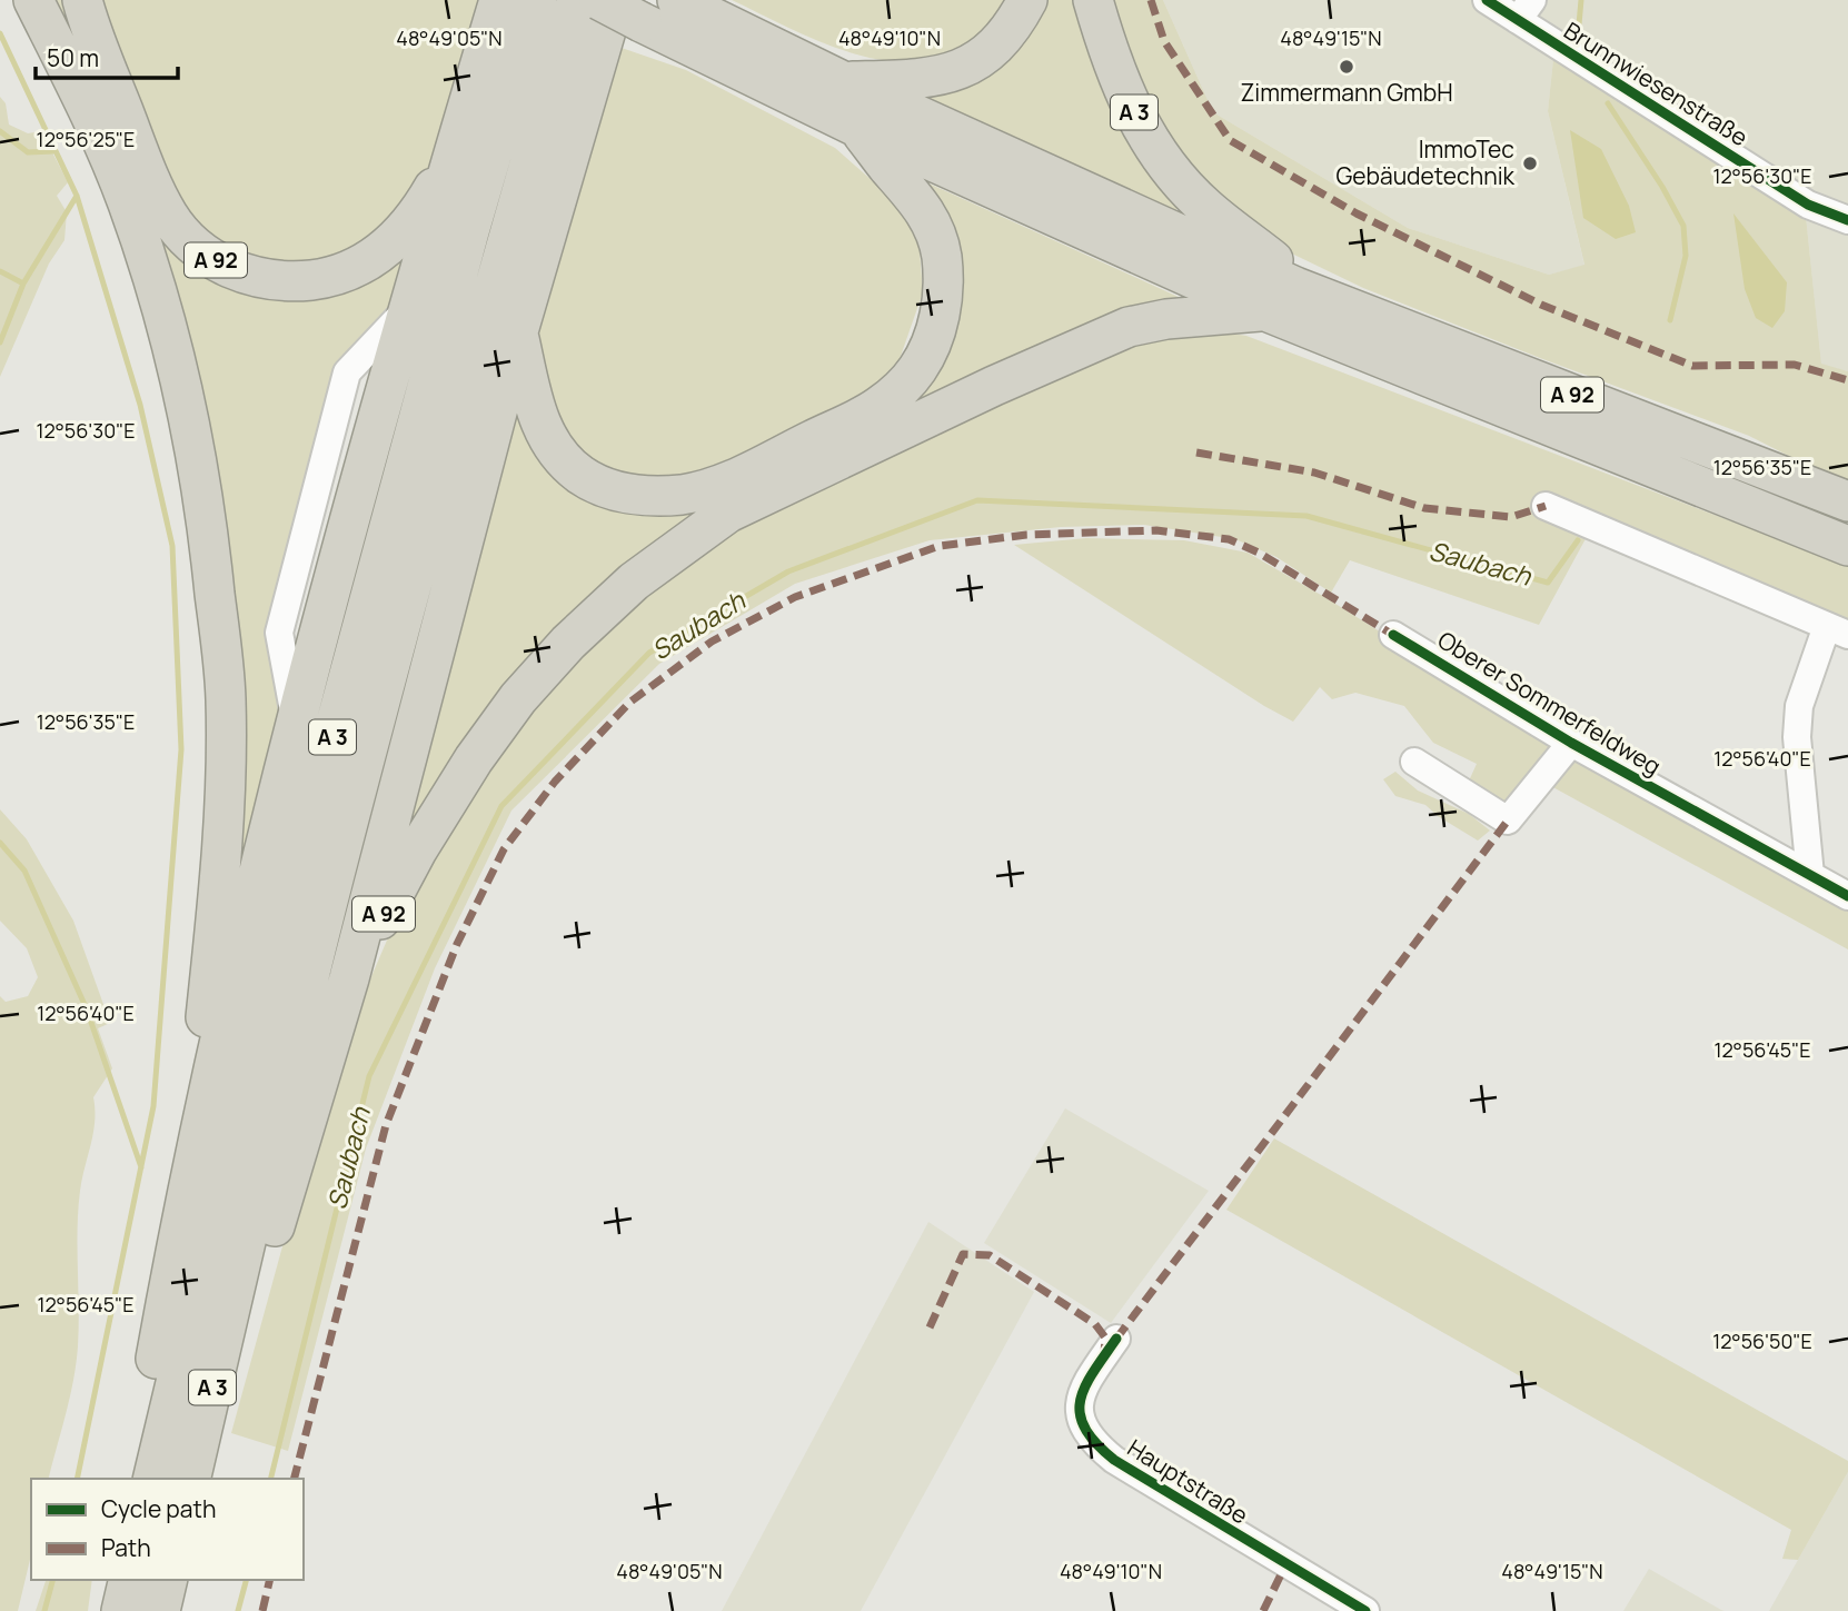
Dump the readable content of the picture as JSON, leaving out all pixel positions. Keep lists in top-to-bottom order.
{
  "streets": {
    "highway": ["A 3", "A 92"],
    "street": ["Brunnwiesenstraße", "Oberer Sommerfeldweg", "Hauptstraße"]
  },
  "crossings": [
    ["A 3", "A 92"]
  ],
  "water": ["Saubach"],
  "places": ["Zimmermann GmbH", "ImmoTec Gebäudetechnik"],
  "legend": ["Cycle path", "Path"],
  "scale_bar": "50 m",
  "coordinates": [
    "48°49'05\"N",
    "48°49'10\"N",
    "48°49'15\"N",
    "12°56'25\"E",
    "12°56'30\"E",
    "12°56'35\"E",
    "12°56'40\"E",
    "12°56'45\"E",
    "12°56'50\"E"
  ]
}
